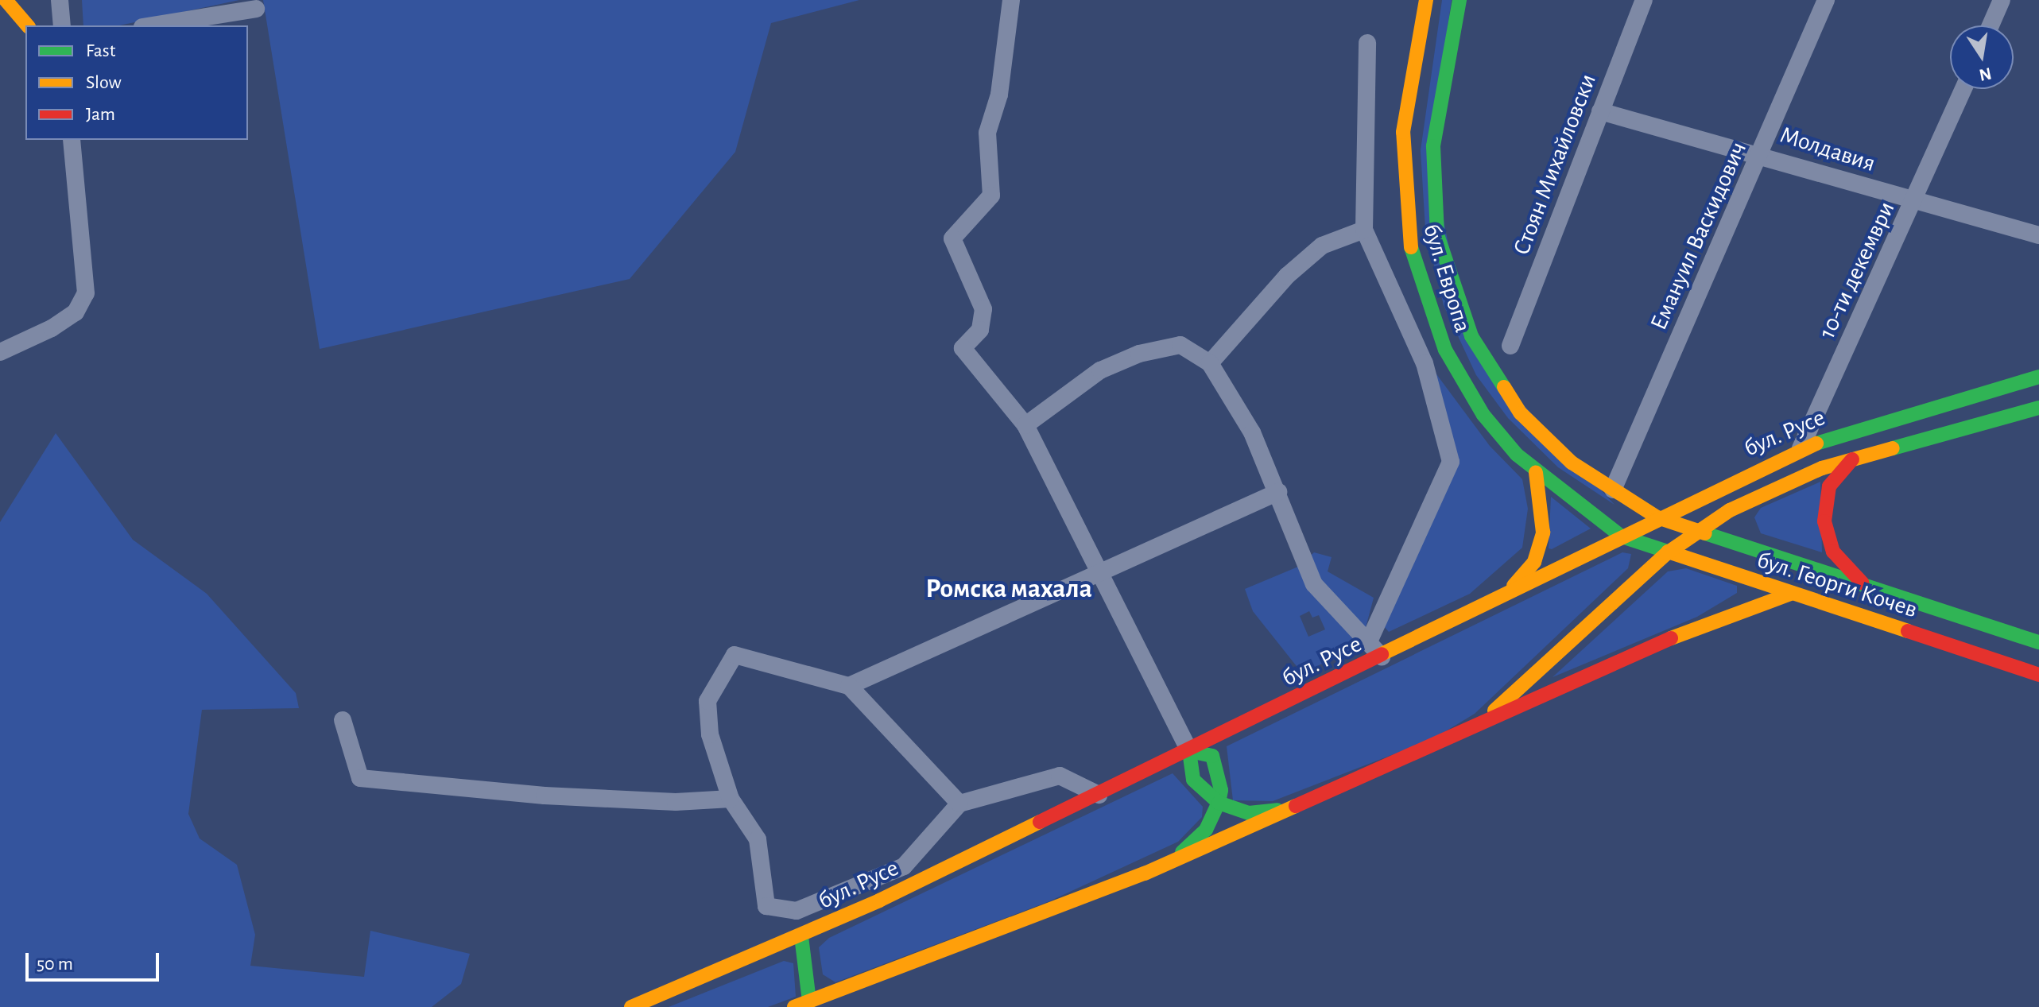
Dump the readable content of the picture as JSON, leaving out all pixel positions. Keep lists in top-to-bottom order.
{
  "streets": {
    "main road": ["бул. Европа", "бул. Русе", "бул. Георги Кочев"],
    "street": [
      "Молдавия",
      "Стоян Михайловски",
      "Емануил Васкидович",
      "10-ти декември"
    ]
  },
  "crossings": [
    ["Молдавия", "Стоян Михайловски"],
    ["Молдавия", "Емануил Васкидович"],
    ["Молдавия", "10-ти декември"],
    ["Емануил Васкидович", "бул. Европа"],
    ["10-ти декември", "бул. Русе"],
    ["бул. Европа", "бул. Русе"],
    ["бул. Европа", "бул. Георги Кочев"],
    ["бул. Русе", "бул. Георги Кочев"]
  ],
  "districts": ["Ромска махала"],
  "legend": ["Fast", "Slow", "Jam"],
  "scale_bar": "50 m",
  "north": "bottom"
}
